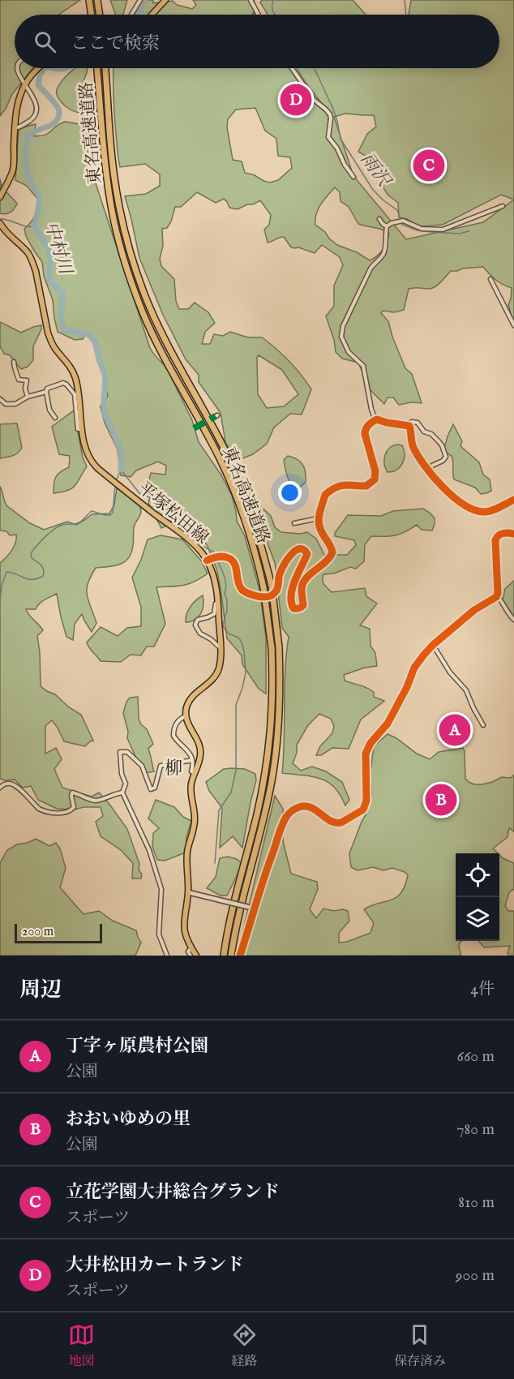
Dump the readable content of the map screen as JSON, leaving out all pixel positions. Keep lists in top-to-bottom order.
{
  "streets": {
    "highway": ["東名高速道路"],
    "main road": ["平塚松田線"]
  },
  "districts": ["柳"],
  "water": ["雨沢", "中村川"],
  "scale_bar": "200 m",
  "page": {
    "search": "ここで検索",
    "pins": [
      "D",
      "C",
      "A",
      "B"
    ],
    "scale": "200 m",
    "heading": ["周辺", "4件"],
    "list": [
      {
        "mark": "A",
        "name": "丁字ヶ原農村公園",
        "note": "公園",
        "value": "660 m"
      },
      {
        "mark": "B",
        "name": "おおいゆめの里",
        "note": "公園",
        "value": "780 m"
      },
      {
        "mark": "C",
        "name": "立花学園大井総合グランド",
        "note": "スポーツ",
        "value": "810 m"
      },
      {
        "mark": "D",
        "name": "大井松田カートランド",
        "note": "スポーツ",
        "value": "900 m"
      }
    ],
    "nav": ["地図", "経路", "保存済み"]
  }
}
